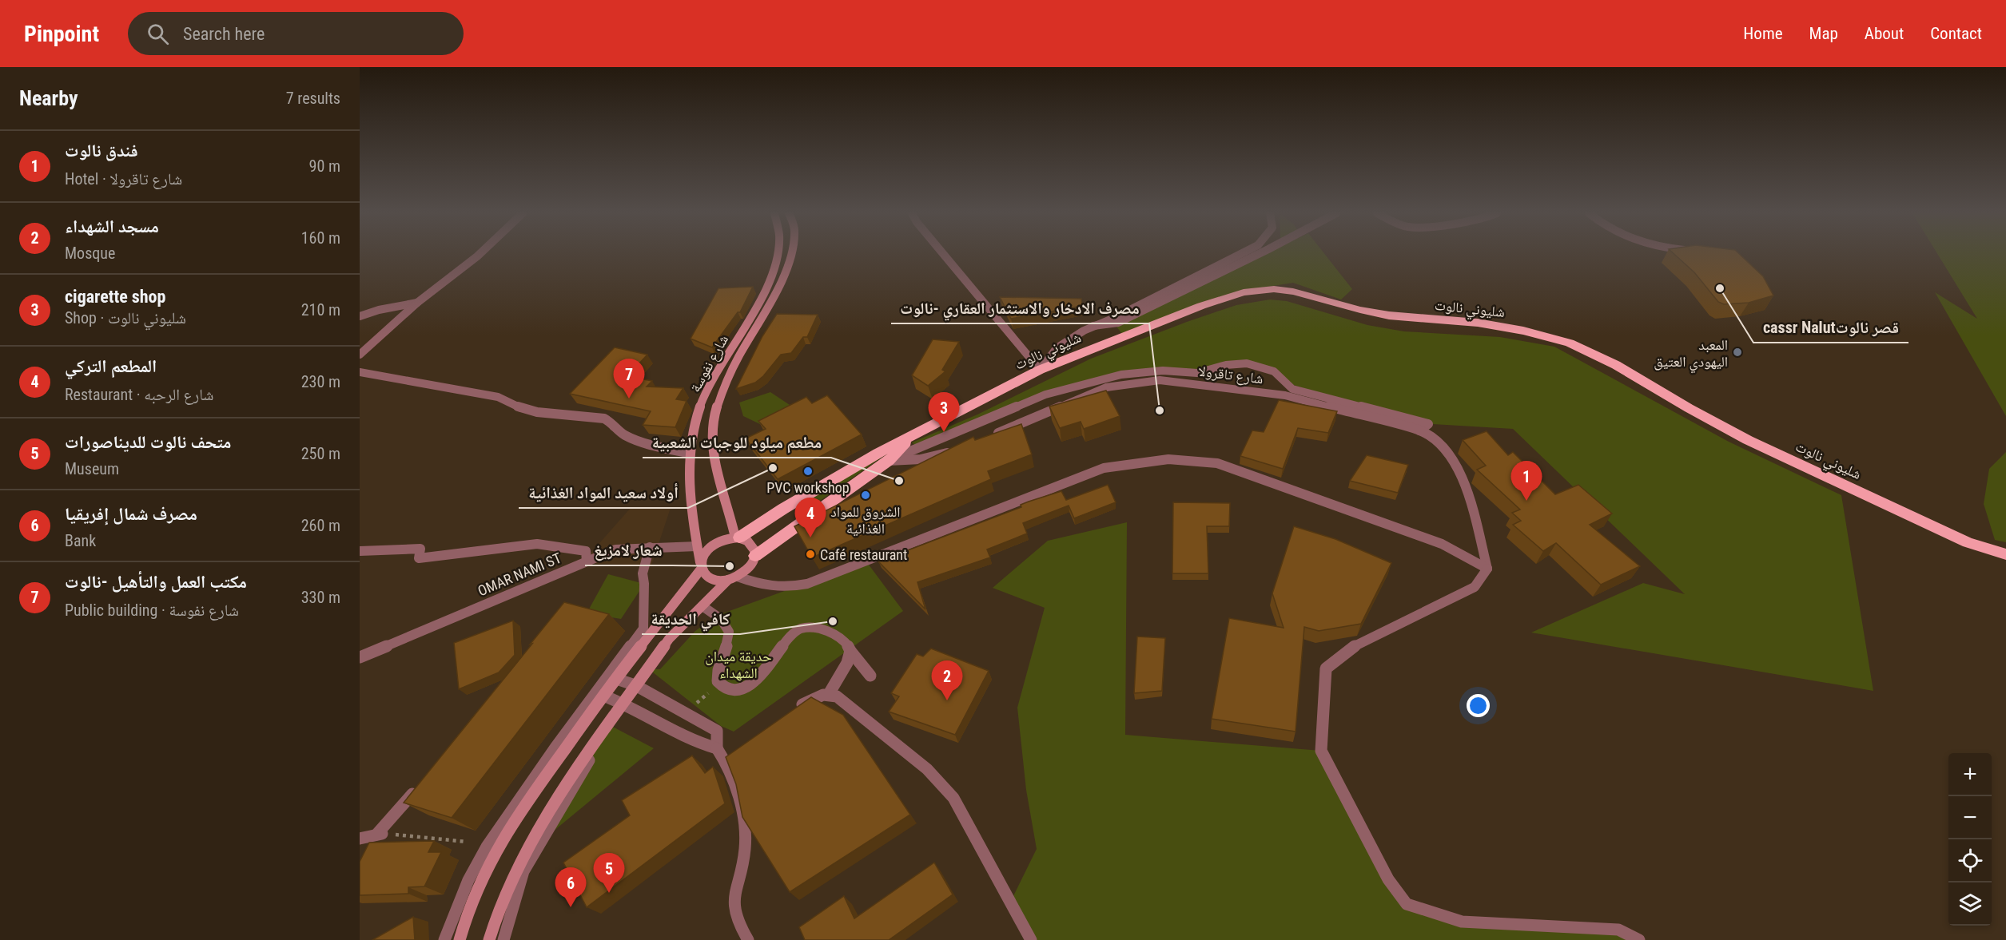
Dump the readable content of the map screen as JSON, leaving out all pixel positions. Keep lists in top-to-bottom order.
{
  "streets": {
    "highway": ["شليوني نالوت"],
    "main road": ["شارع نفوسة"],
    "street": ["شارع تاقرولا", "OMAR NAMI ST"]
  },
  "crossings": [
    ["شليوني نالوت", "شارع نفوسة"],
    ["شارع نفوسة", "OMAR NAMI ST"]
  ],
  "parks": ["حديقة ميدان الشهداء"],
  "places": [
    "cassr Nalutقصر نالوت",
    "المعبد اليهودي العتيق",
    "مصرف الادخار والاستثمار العقاري -نالوت",
    "أولاد سعيد المواد الغذائية",
    "PVC workshop",
    "مطعم ميلود للوجبات الشعبية",
    "الشروق للمواد الغذائية",
    "Café restaurant",
    "شعار لامزيغ",
    "كافي الحديقة"
  ],
  "page": {
    "header": "Pinpoint",
    "search": "Search here",
    "nav": [
      "Home",
      "Map",
      "About",
      "Contact"
    ],
    "heading": ["Nearby", "7 results"],
    "list": [
      {
        "mark": "1",
        "name": "فندق نالوت",
        "note": "Hotel · شارع تاقرولا",
        "value": "90 m"
      },
      {
        "mark": "2",
        "name": "مسجد الشهداء",
        "note": "Mosque",
        "value": "160 m"
      },
      {
        "mark": "3",
        "name": "cigarette shop",
        "note": "Shop · شليوني نالوت",
        "value": "210 m"
      },
      {
        "mark": "4",
        "name": "المطعم التركي",
        "note": "Restaurant · شارع الرحبه",
        "value": "230 m"
      },
      {
        "mark": "5",
        "name": "متحف نالوت للديناصورات",
        "note": "Museum",
        "value": "250 m"
      },
      {
        "mark": "6",
        "name": "مصرف شمال إفريقيا",
        "note": "Bank",
        "value": "260 m"
      },
      {
        "mark": "7",
        "name": "مكتب العمل والتأهيل -نالوت",
        "note": "Public building · شارع نفوسة",
        "value": "330 m"
      }
    ],
    "pins": [
      "7",
      "3",
      "1",
      "4",
      "2",
      "5",
      "6"
    ],
    "map_buttons": ["+", "−"]
  }
}
